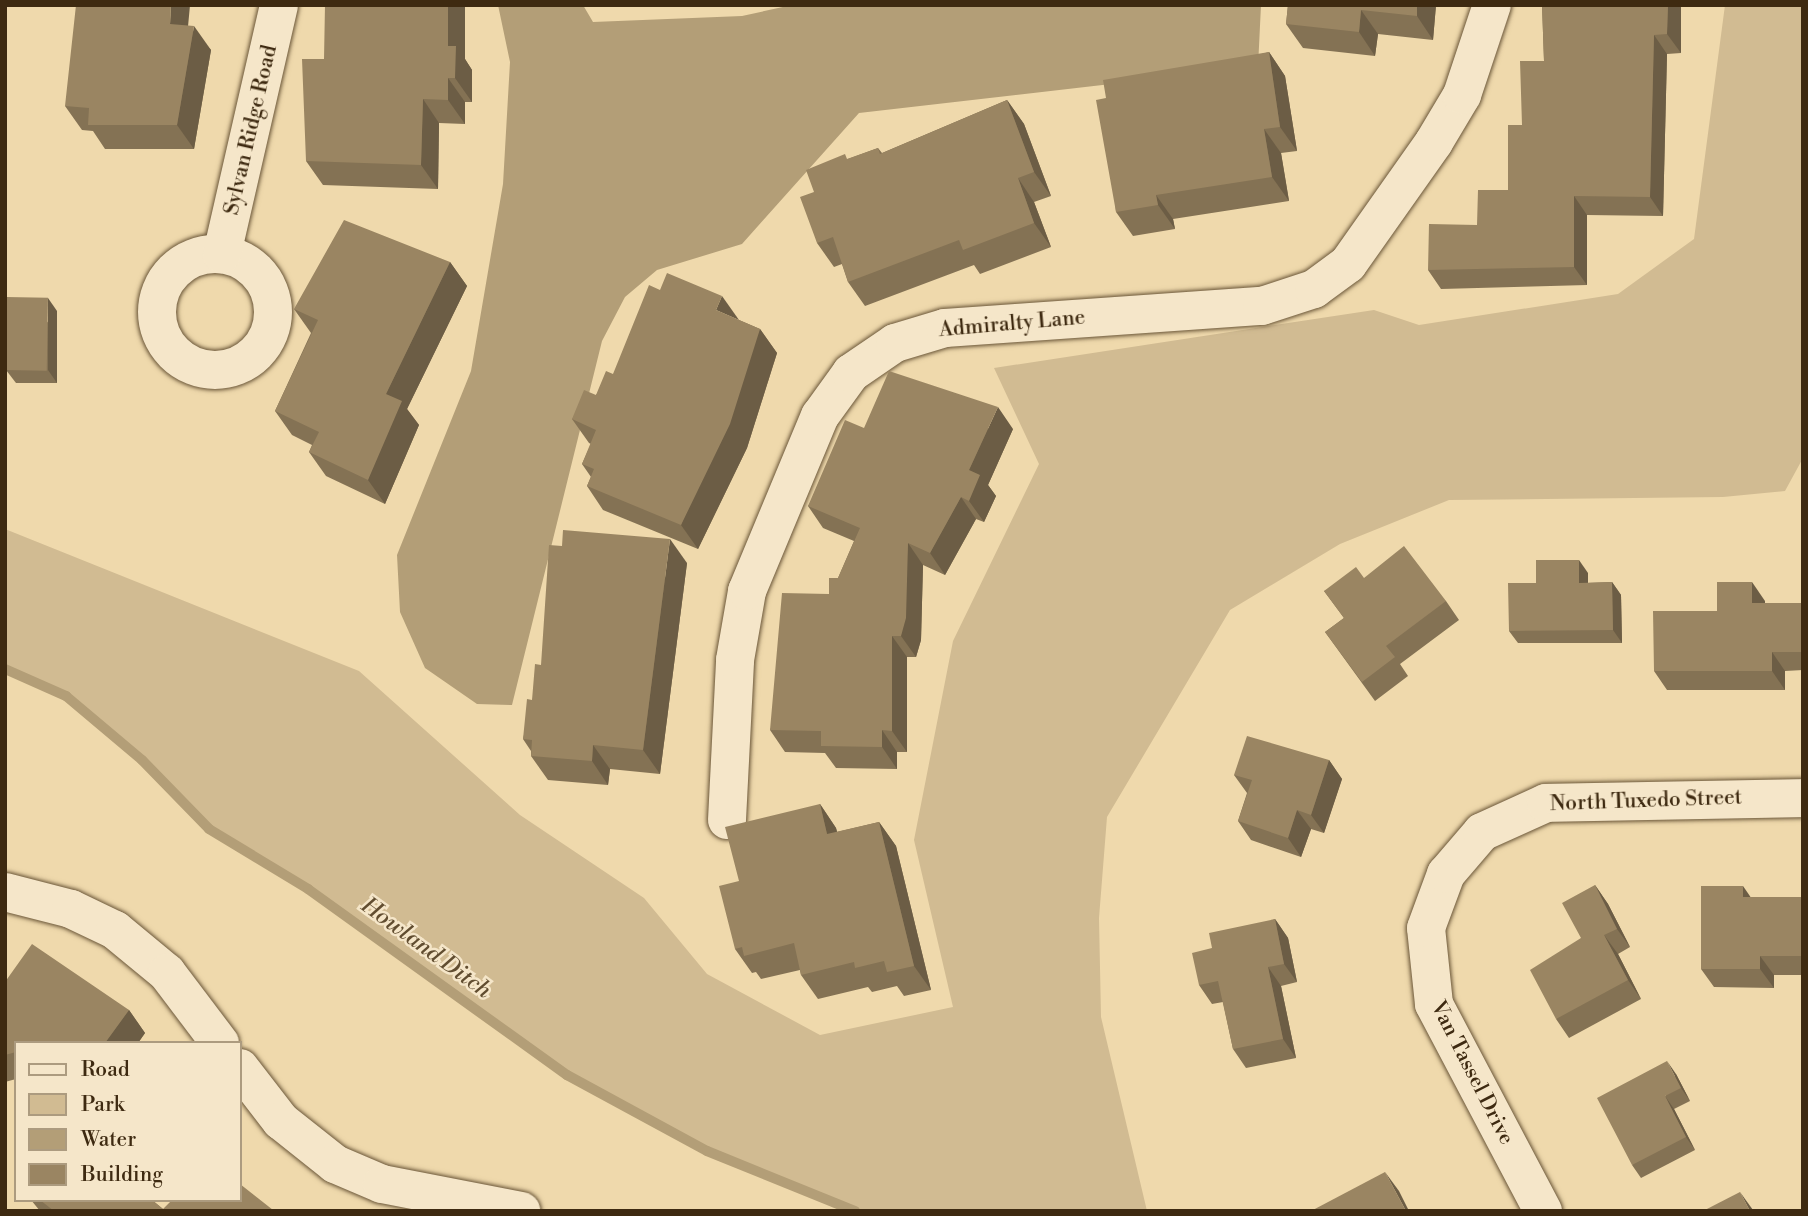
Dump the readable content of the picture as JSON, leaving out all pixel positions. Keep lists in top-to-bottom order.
{
  "streets": {
    "street": [
      "Sylvan Ridge Road",
      "Admiralty Lane",
      "North Tuxedo Street",
      "Van Tassel Drive"
    ]
  },
  "crossings": [
    ["North Tuxedo Street", "Van Tassel Drive"]
  ],
  "water": ["Howland Ditch"],
  "legend": [
    "Road",
    "Park",
    "Water",
    "Building"
  ]
}
